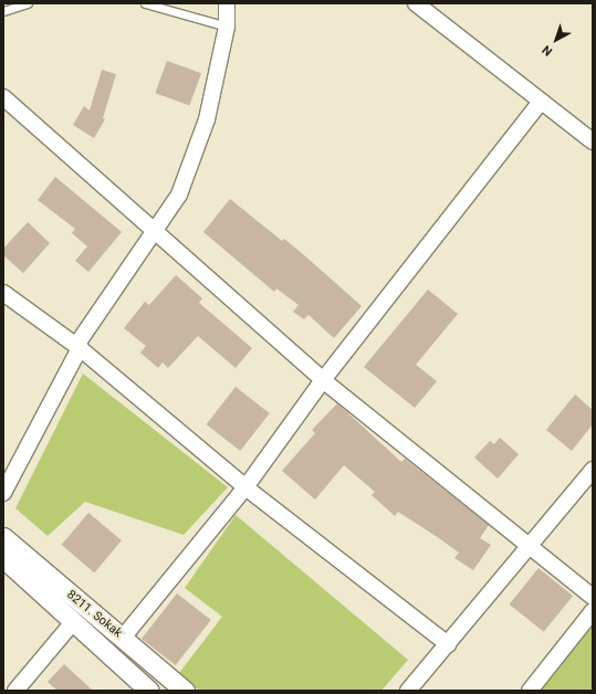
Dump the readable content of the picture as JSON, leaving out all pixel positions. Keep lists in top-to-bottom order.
{
  "streets": {
    "street": ["8211. Sokak"]
  },
  "north": "bottom left"
}
